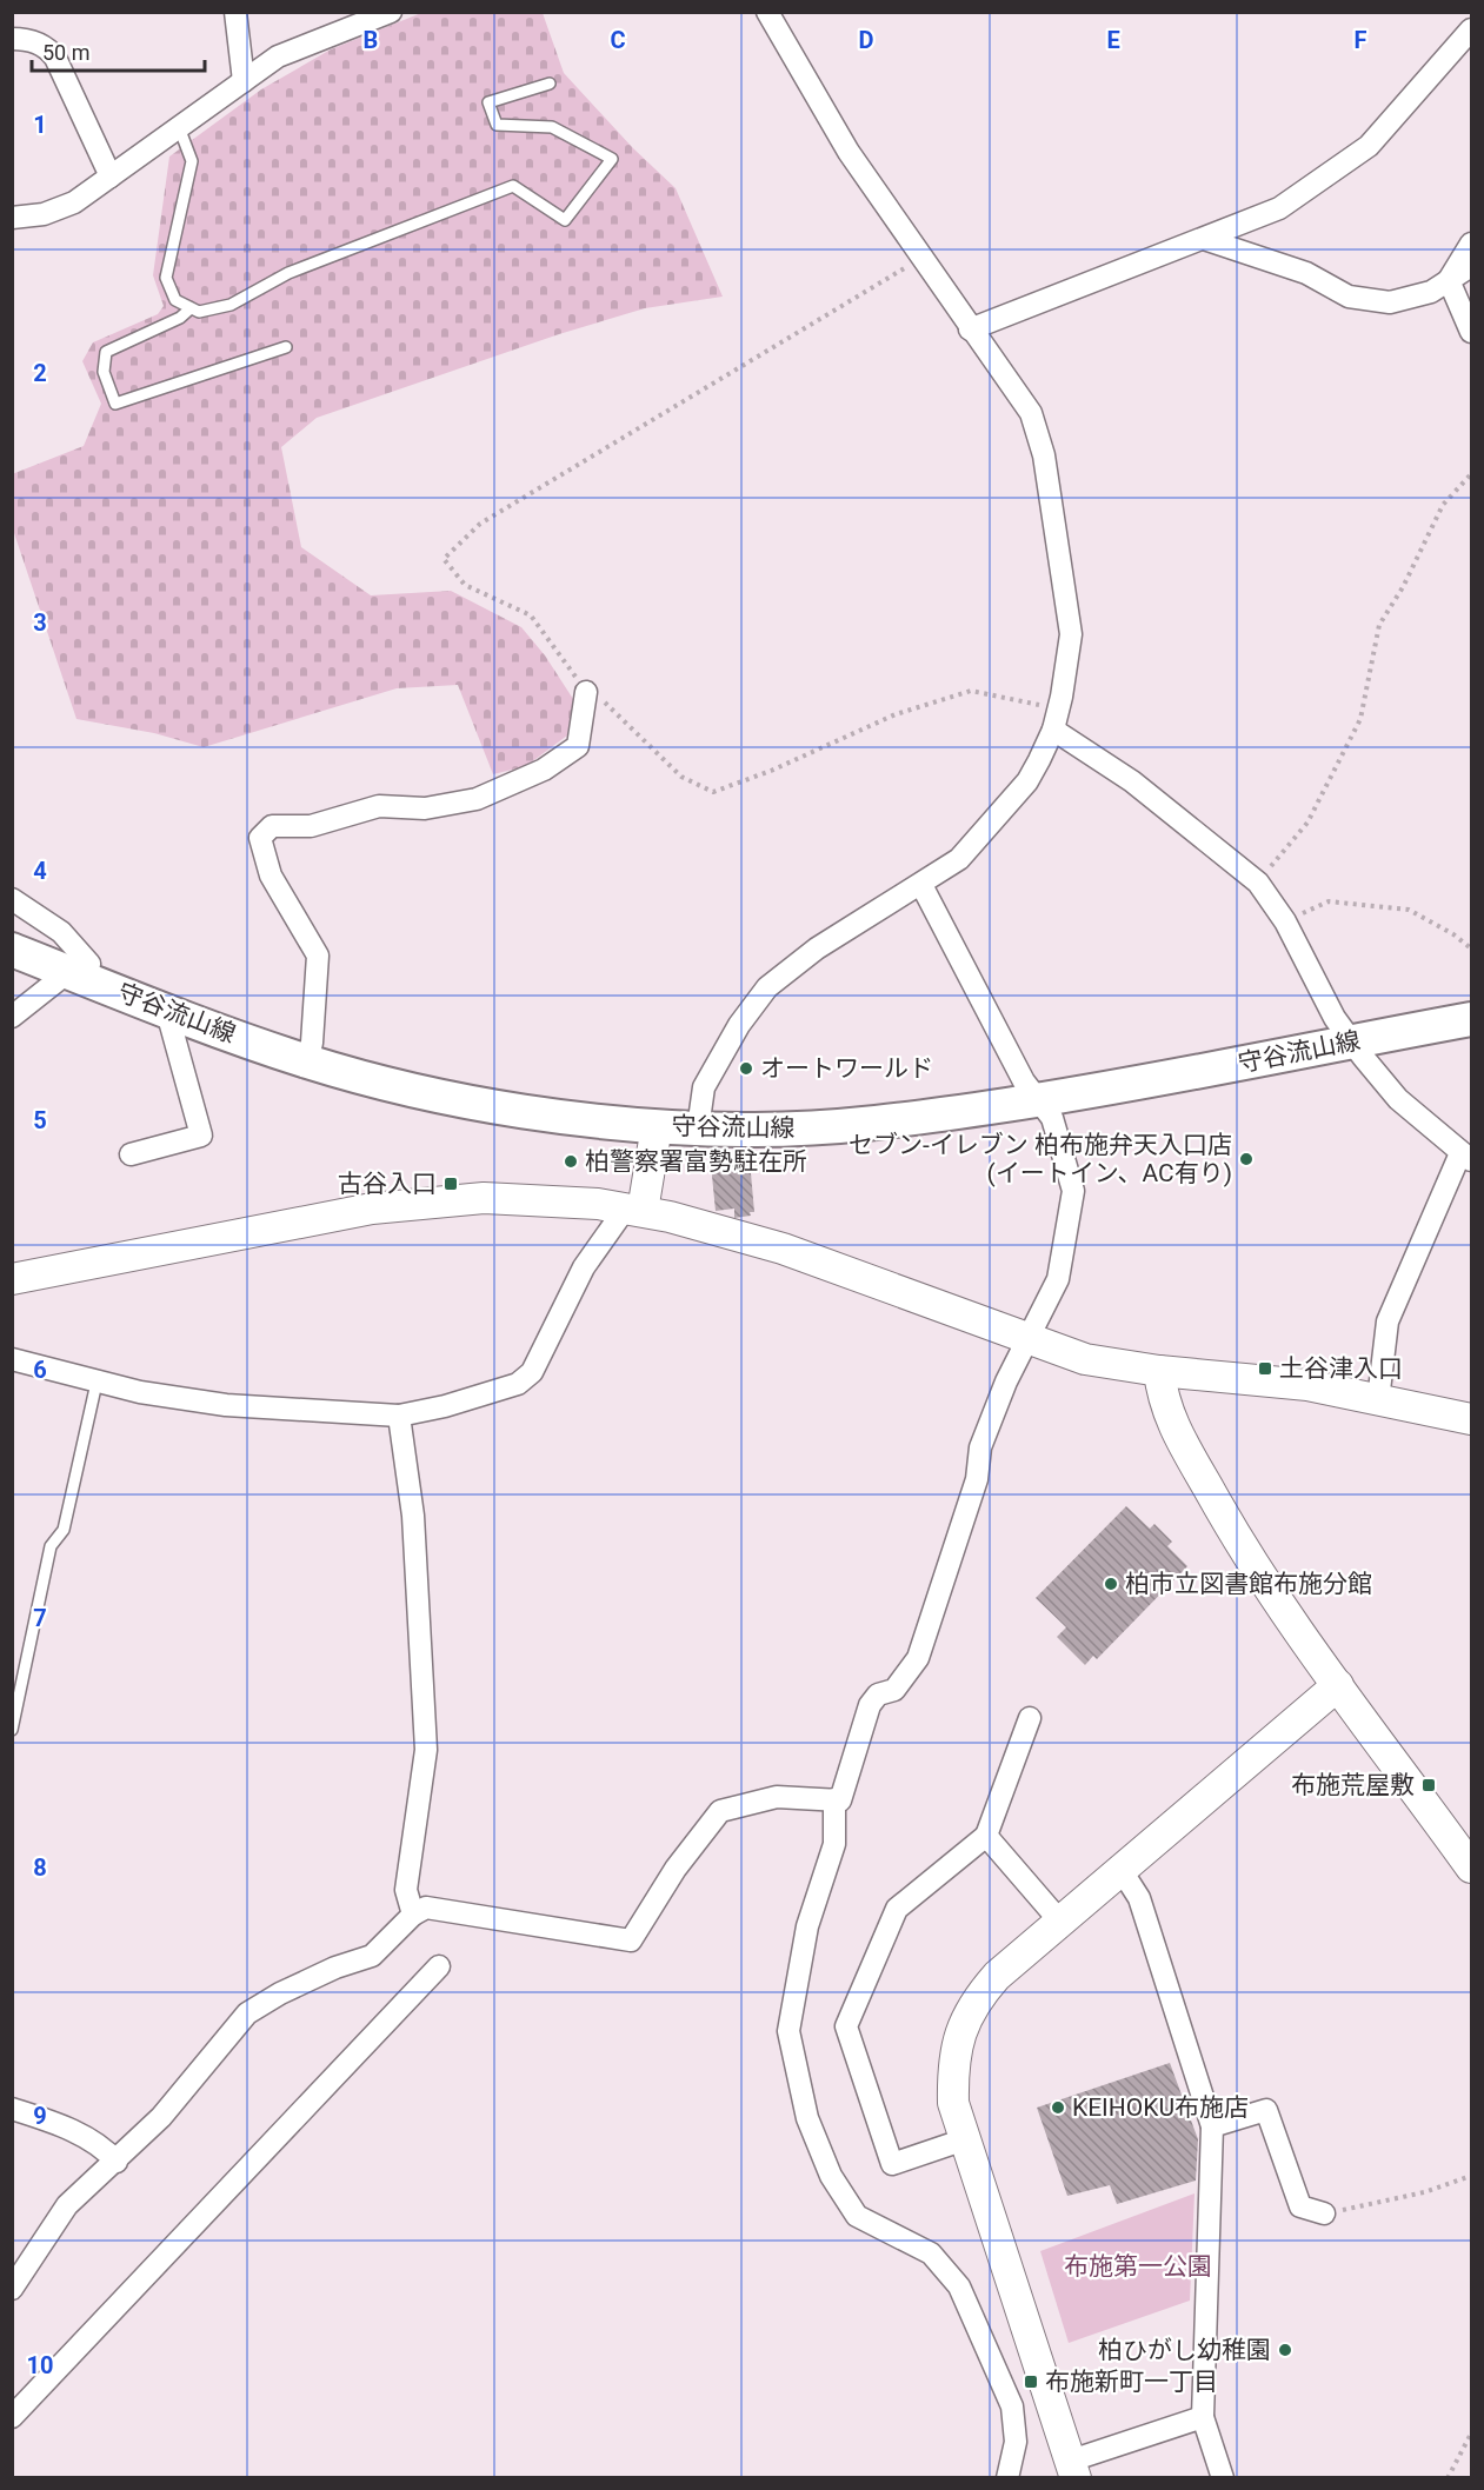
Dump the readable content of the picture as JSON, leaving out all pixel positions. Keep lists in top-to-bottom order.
{
  "streets": {
    "main road": ["守谷流山線"]
  },
  "parks": ["布施第一公園"],
  "places": {
    "other": [
      "オートワールド",
      "セブン-イレブン 柏布施弁天入口店 (イートイン、AC有り)",
      "柏警察署富勢駐在所",
      "柏市立図書館布施分館",
      "KEIHOKU布施店",
      "柏ひがし幼稚園"
    ],
    "transit": [
      "古谷入口",
      "土谷津入口",
      "布施荒屋敷",
      "布施新町一丁目"
    ]
  },
  "scale_bar": "50 m",
  "grid": {
    "columns": [
      "B",
      "C",
      "D",
      "E",
      "F"
    ],
    "rows": [
      "1",
      "2",
      "3",
      "4",
      "5",
      "6",
      "7",
      "8",
      "9",
      "10"
    ]
  }
}
